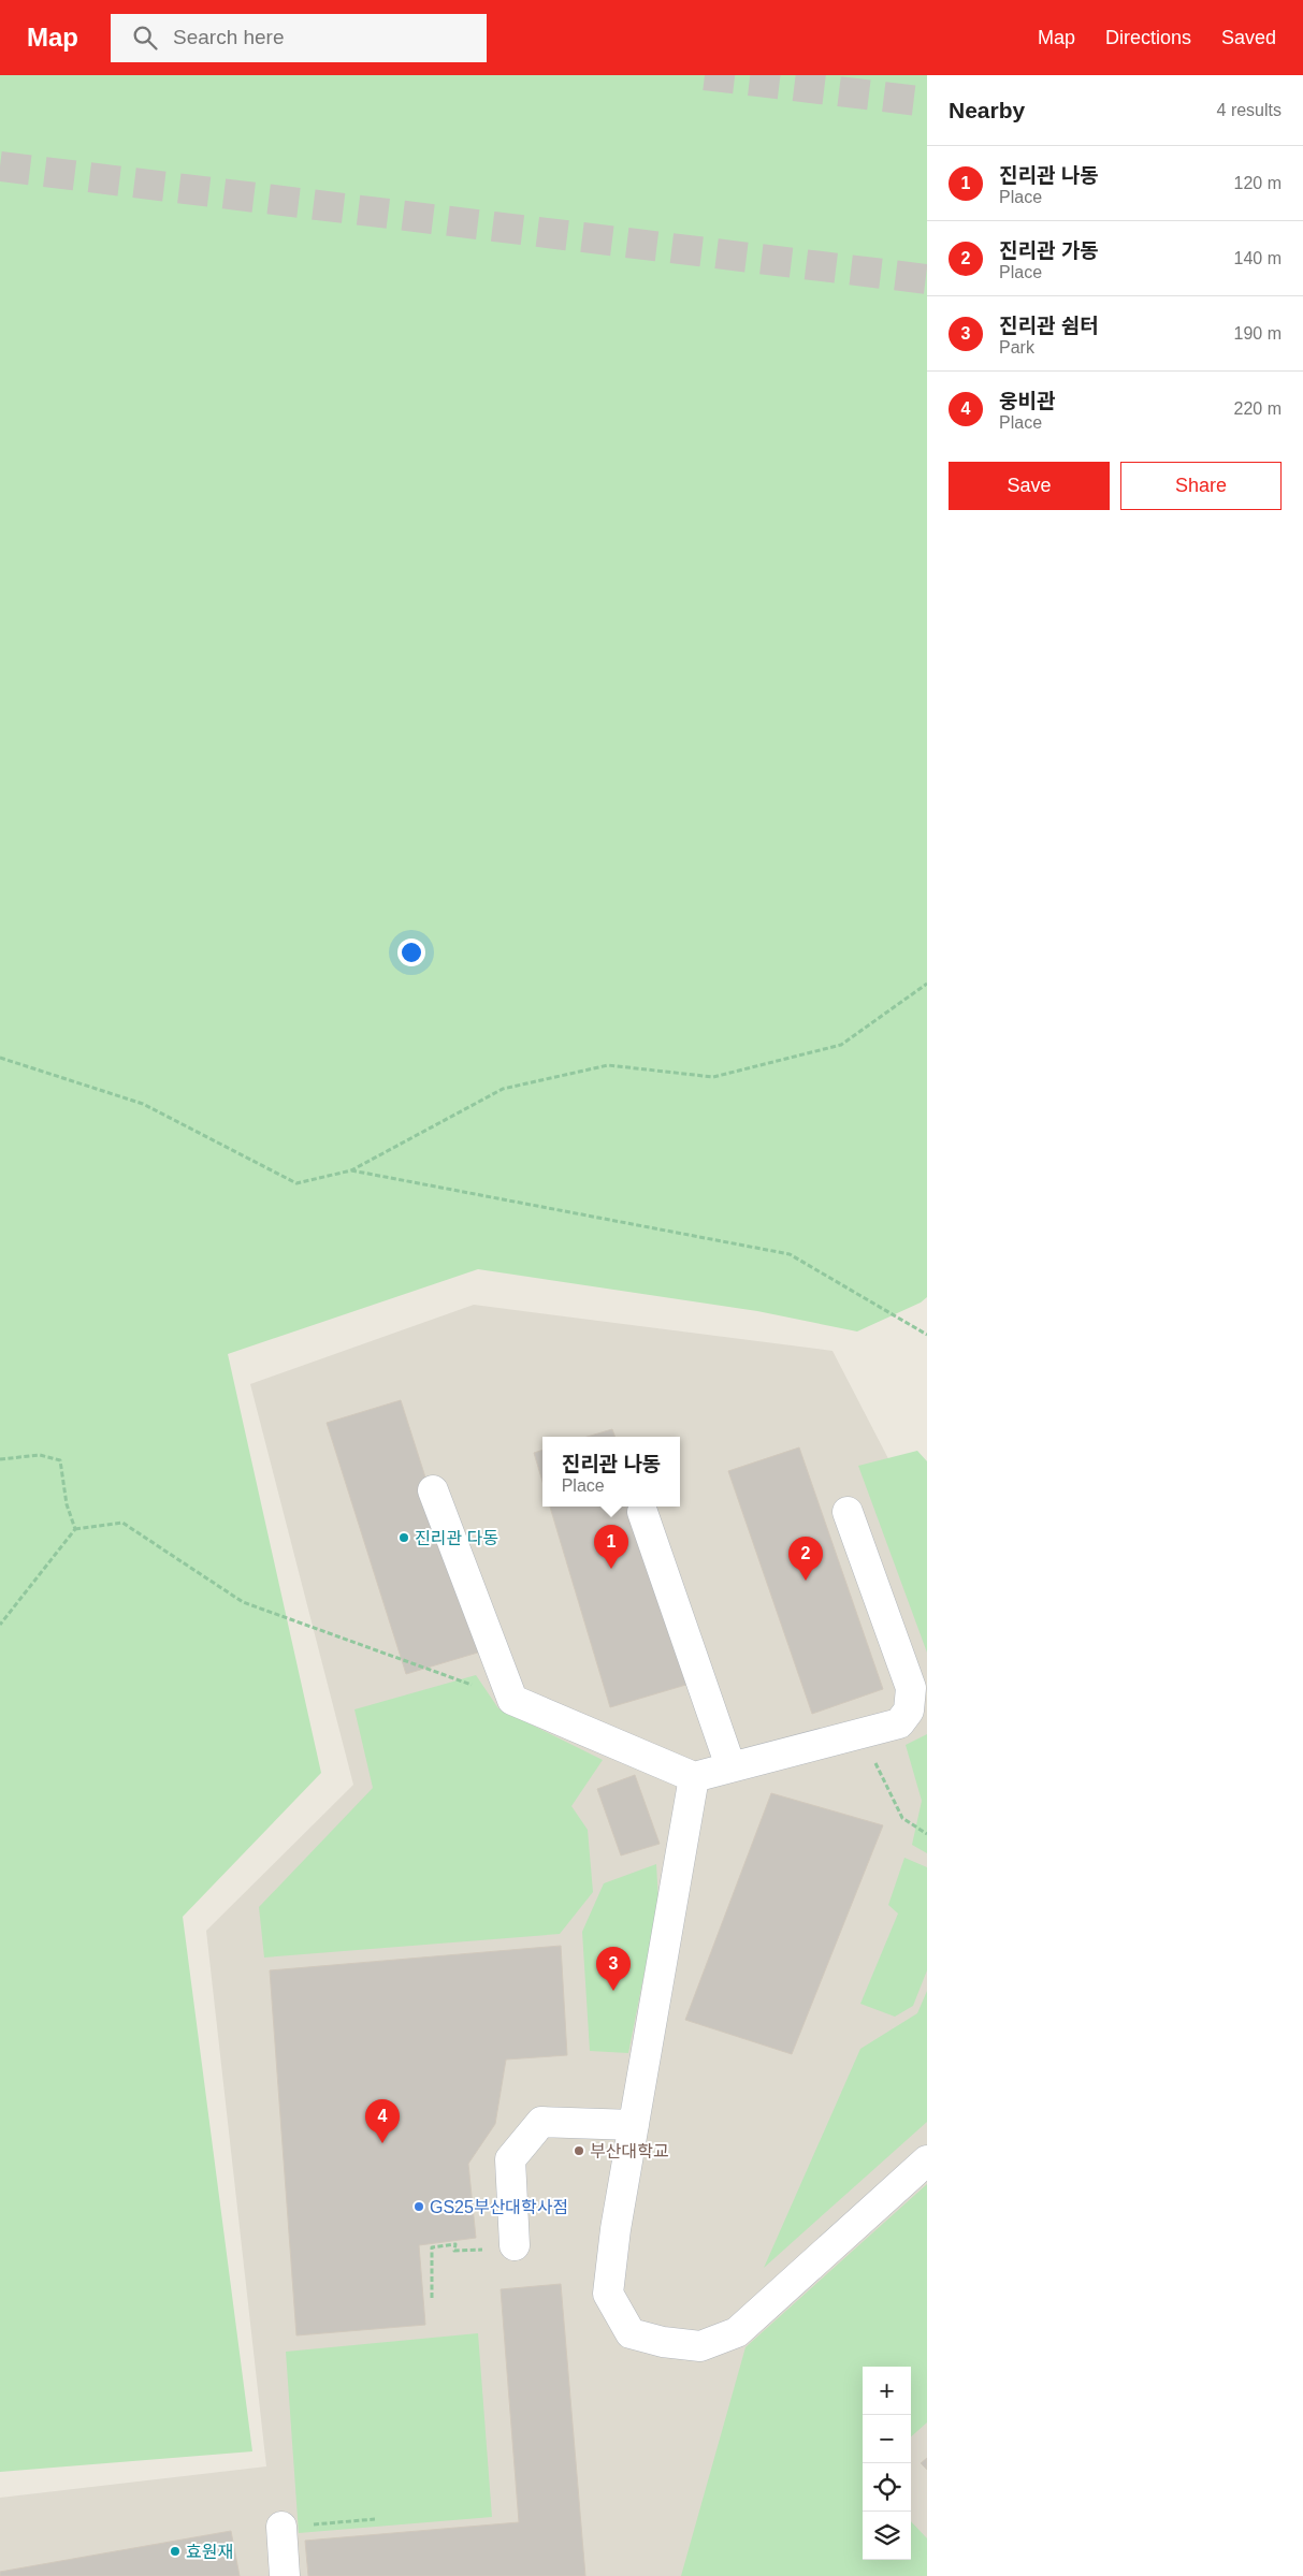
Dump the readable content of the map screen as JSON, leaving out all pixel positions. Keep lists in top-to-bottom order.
{
  "places": [
    "진리관 다동",
    "부산대학교",
    "GS25부산대학사점",
    "효원재"
  ],
  "page": {
    "header": "Map",
    "search": "Search here",
    "nav": ["Map", "Directions", "Saved"],
    "heading": ["Nearby", "4 results"],
    "list": [
      {
        "mark": "1",
        "name": "진리관 나동",
        "note": "Place",
        "value": "120 m"
      },
      {
        "mark": "2",
        "name": "진리관 가동",
        "note": "Place",
        "value": "140 m"
      },
      {
        "mark": "3",
        "name": "진리관 쉼터",
        "note": "Park",
        "value": "190 m"
      },
      {
        "mark": "4",
        "name": "웅비관",
        "note": "Place",
        "value": "220 m"
      }
    ],
    "buttons": ["Save", "Share"],
    "popup": ["진리관 나동", "Place"],
    "pins": [
      "1",
      "2",
      "3",
      "4"
    ],
    "map_buttons": ["+", "−"]
  }
}
